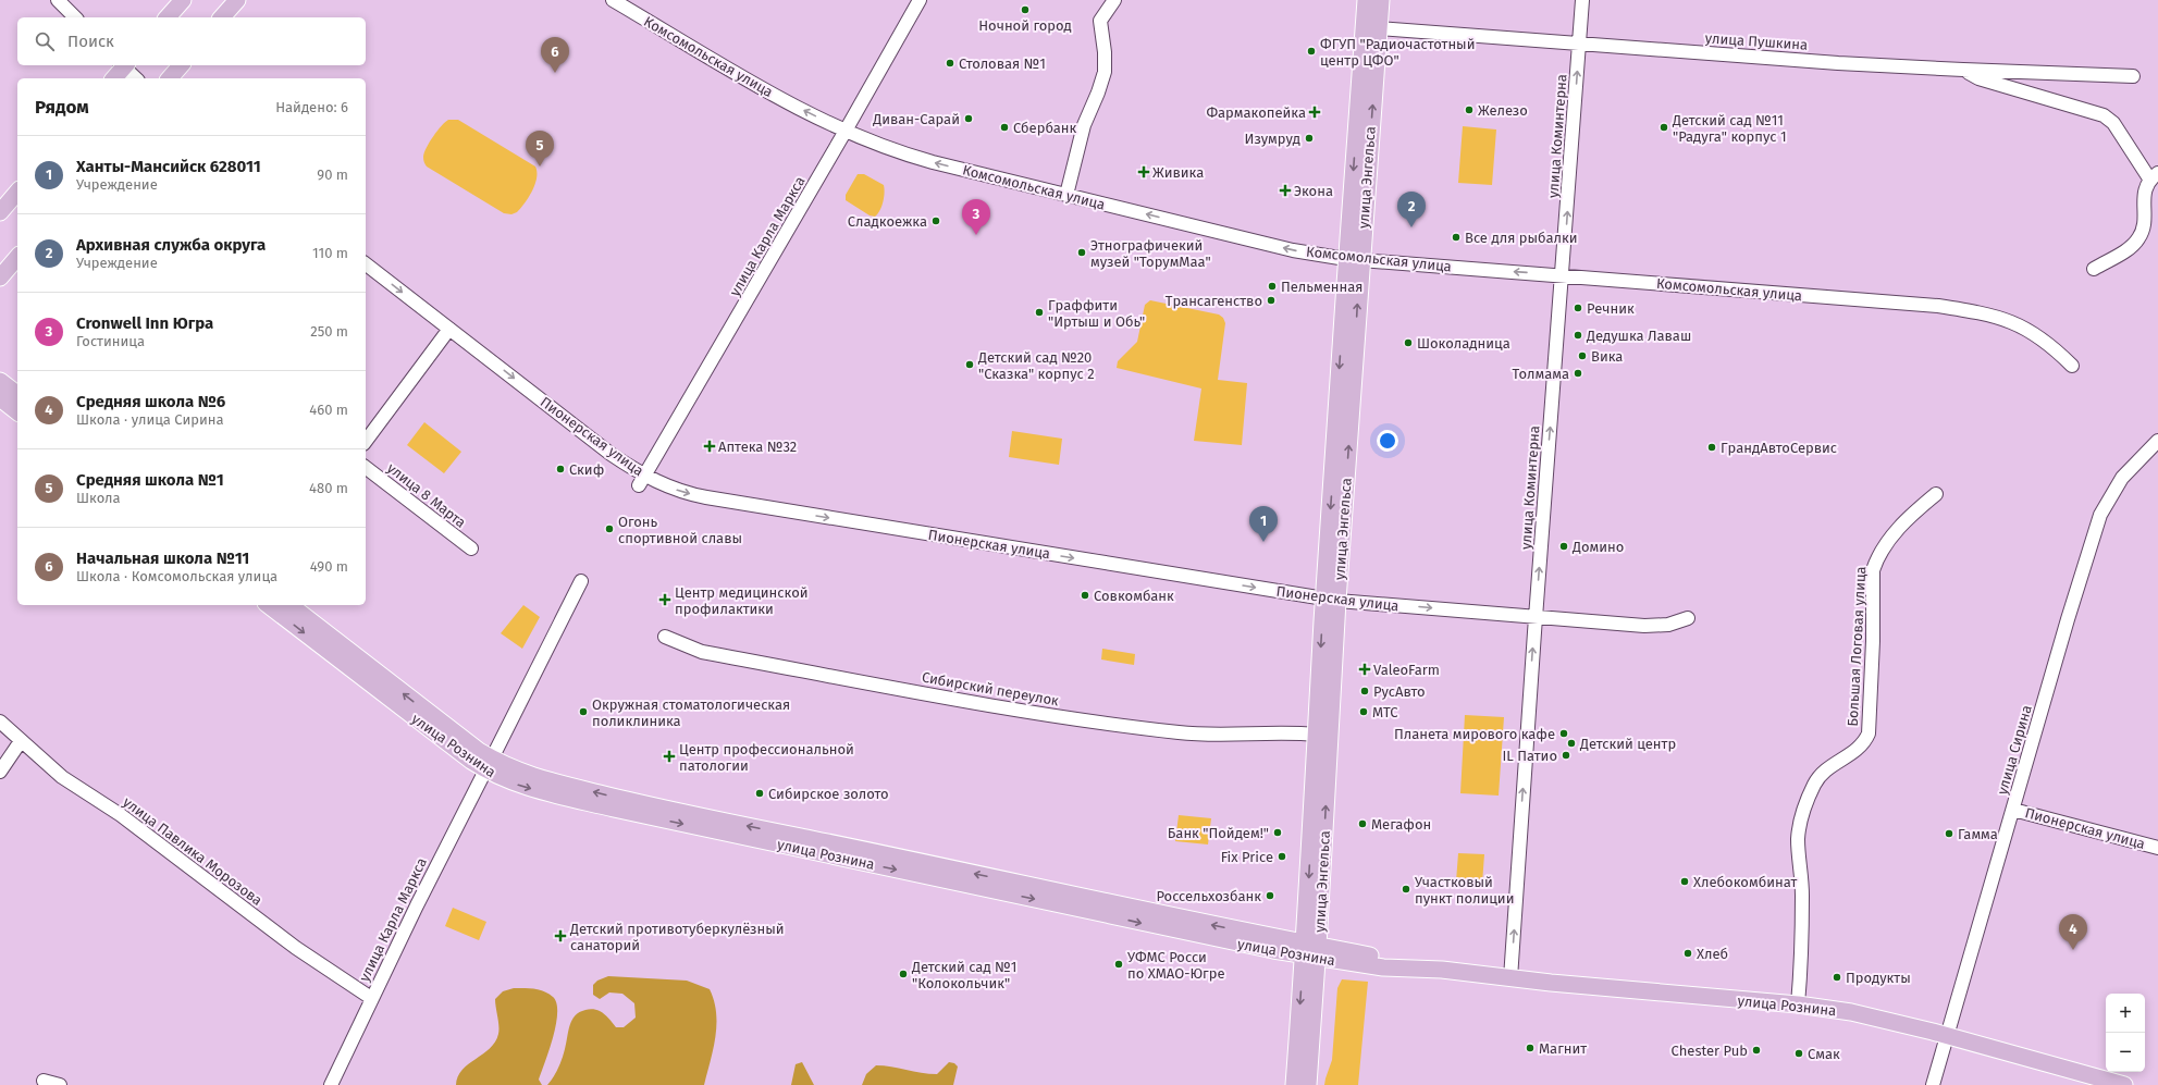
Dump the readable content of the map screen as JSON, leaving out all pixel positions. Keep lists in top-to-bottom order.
{
  "streets": {
    "main road": ["улица Энгельса", "улица Рознина"],
    "street": [
      "улица Пушкина",
      "Комсомольская улица",
      "улица Коминтерна",
      "улица Карла Маркса",
      "Пионерская улица",
      "улица 8 Марта",
      "Большая Логовая улица",
      "Сибирский переулок",
      "улица Сирина",
      "улица Павлика Морозова"
    ]
  },
  "crossings": [
    ["улица Пушкина", "улица Коминтерна"],
    ["улица Пушкина", "улица Энгельса"],
    ["Комсомольская улица", "улица Коминтерна"],
    ["Комсомольская улица", "улица Энгельса"],
    ["Комсомольская улица", "улица Карла Маркса"],
    ["улица Коминтерна", "Пионерская улица"],
    ["улица Коминтерна", "улица Рознина"],
    ["улица Энгельса", "Пионерская улица"],
    ["улица Энгельса", "Сибирский переулок"],
    ["улица Энгельса", "улица Рознина"],
    ["улица Карла Маркса", "Пионерская улица"],
    ["улица Карла Маркса", "улица Рознина"],
    ["улица Карла Маркса", "улица Павлика Морозова"],
    ["Пионерская улица", "улица Сирина"],
    ["Большая Логовая улица", "улица Рознина"],
    ["улица Рознина", "улица Сирина"]
  ],
  "one_way": ["Комсомольская улица", "улица Коминтерна", "Пионерская улица"],
  "places": {
    "other": [
      "Ночной город",
      "ФГУП \"Радиочастотный центр ЦФО\"",
      "Столовая №1",
      "Железо",
      "Диван-Сарай",
      "Сбербанк",
      "Детский сад №11 \"Радуга\" корпус 1",
      "Изумруд",
      "Сладкоежка",
      "Все для рыбалки",
      "Этнографичекий музей \"ТорумМаа\"",
      "Пельменная",
      "Трансагенство",
      "Речник",
      "Граффити \"Иртыш и Обь\"",
      "Дедушка Лаваш",
      "Шоколадница",
      "Вика",
      "Детский сад №20 \"Сказка\" корпус 2",
      "Толмама",
      "ГрандАвтоСервис",
      "Скиф",
      "Огонь спортивной славы",
      "Домино",
      "Совкомбанк",
      "РусАвто",
      "Окружная стоматологическая поликлиника",
      "МТС",
      "Планета мирового кафе",
      "Детский центр",
      "IL Патио",
      "Сибирское золото",
      "Мегафон",
      "Банк \"Пойдем!\"",
      "Гамма",
      "Fix Price",
      "Хлебокомбинат",
      "Участковый пункт полиции",
      "Россельхозбанк",
      "Хлеб",
      "УФМС Росси по ХМАО-Югре",
      "Детский сад №1 \"Колокольчик\"",
      "Продукты",
      "Магнит",
      "Chester Pub",
      "Смак"
    ],
    "health": [
      "Фармакопейка",
      "Живика",
      "Экона",
      "Аптека №32",
      "Центр медицинской профилактики",
      "ValeoFarm",
      "Центр профессиональной патологии",
      "Детский противотуберкулёзный санаторий"
    ]
  },
  "page": {
    "search": "Поиск",
    "pins": [
      "6",
      "5",
      "2",
      "3",
      "1",
      "4"
    ],
    "heading": ["Рядом", "Найдено: 6"],
    "list": [
      {
        "mark": "1",
        "name": "Ханты-Мансийск 628011",
        "note": "Учреждение",
        "value": "90 m"
      },
      {
        "mark": "2",
        "name": "Архивная служба округа",
        "note": "Учреждение",
        "value": "110 m"
      },
      {
        "mark": "3",
        "name": "Cronwell Inn Югра",
        "note": "Гостиница",
        "value": "250 m"
      },
      {
        "mark": "4",
        "name": "Средняя школа №6",
        "note": "Школа · улица Сирина",
        "value": "460 m"
      },
      {
        "mark": "5",
        "name": "Средняя школа №1",
        "note": "Школа",
        "value": "480 m"
      },
      {
        "mark": "6",
        "name": "Начальная школа №11",
        "note": "Школа · Комсомольская улица",
        "value": "490 m"
      }
    ],
    "map_buttons": ["+", "−"]
  }
}
